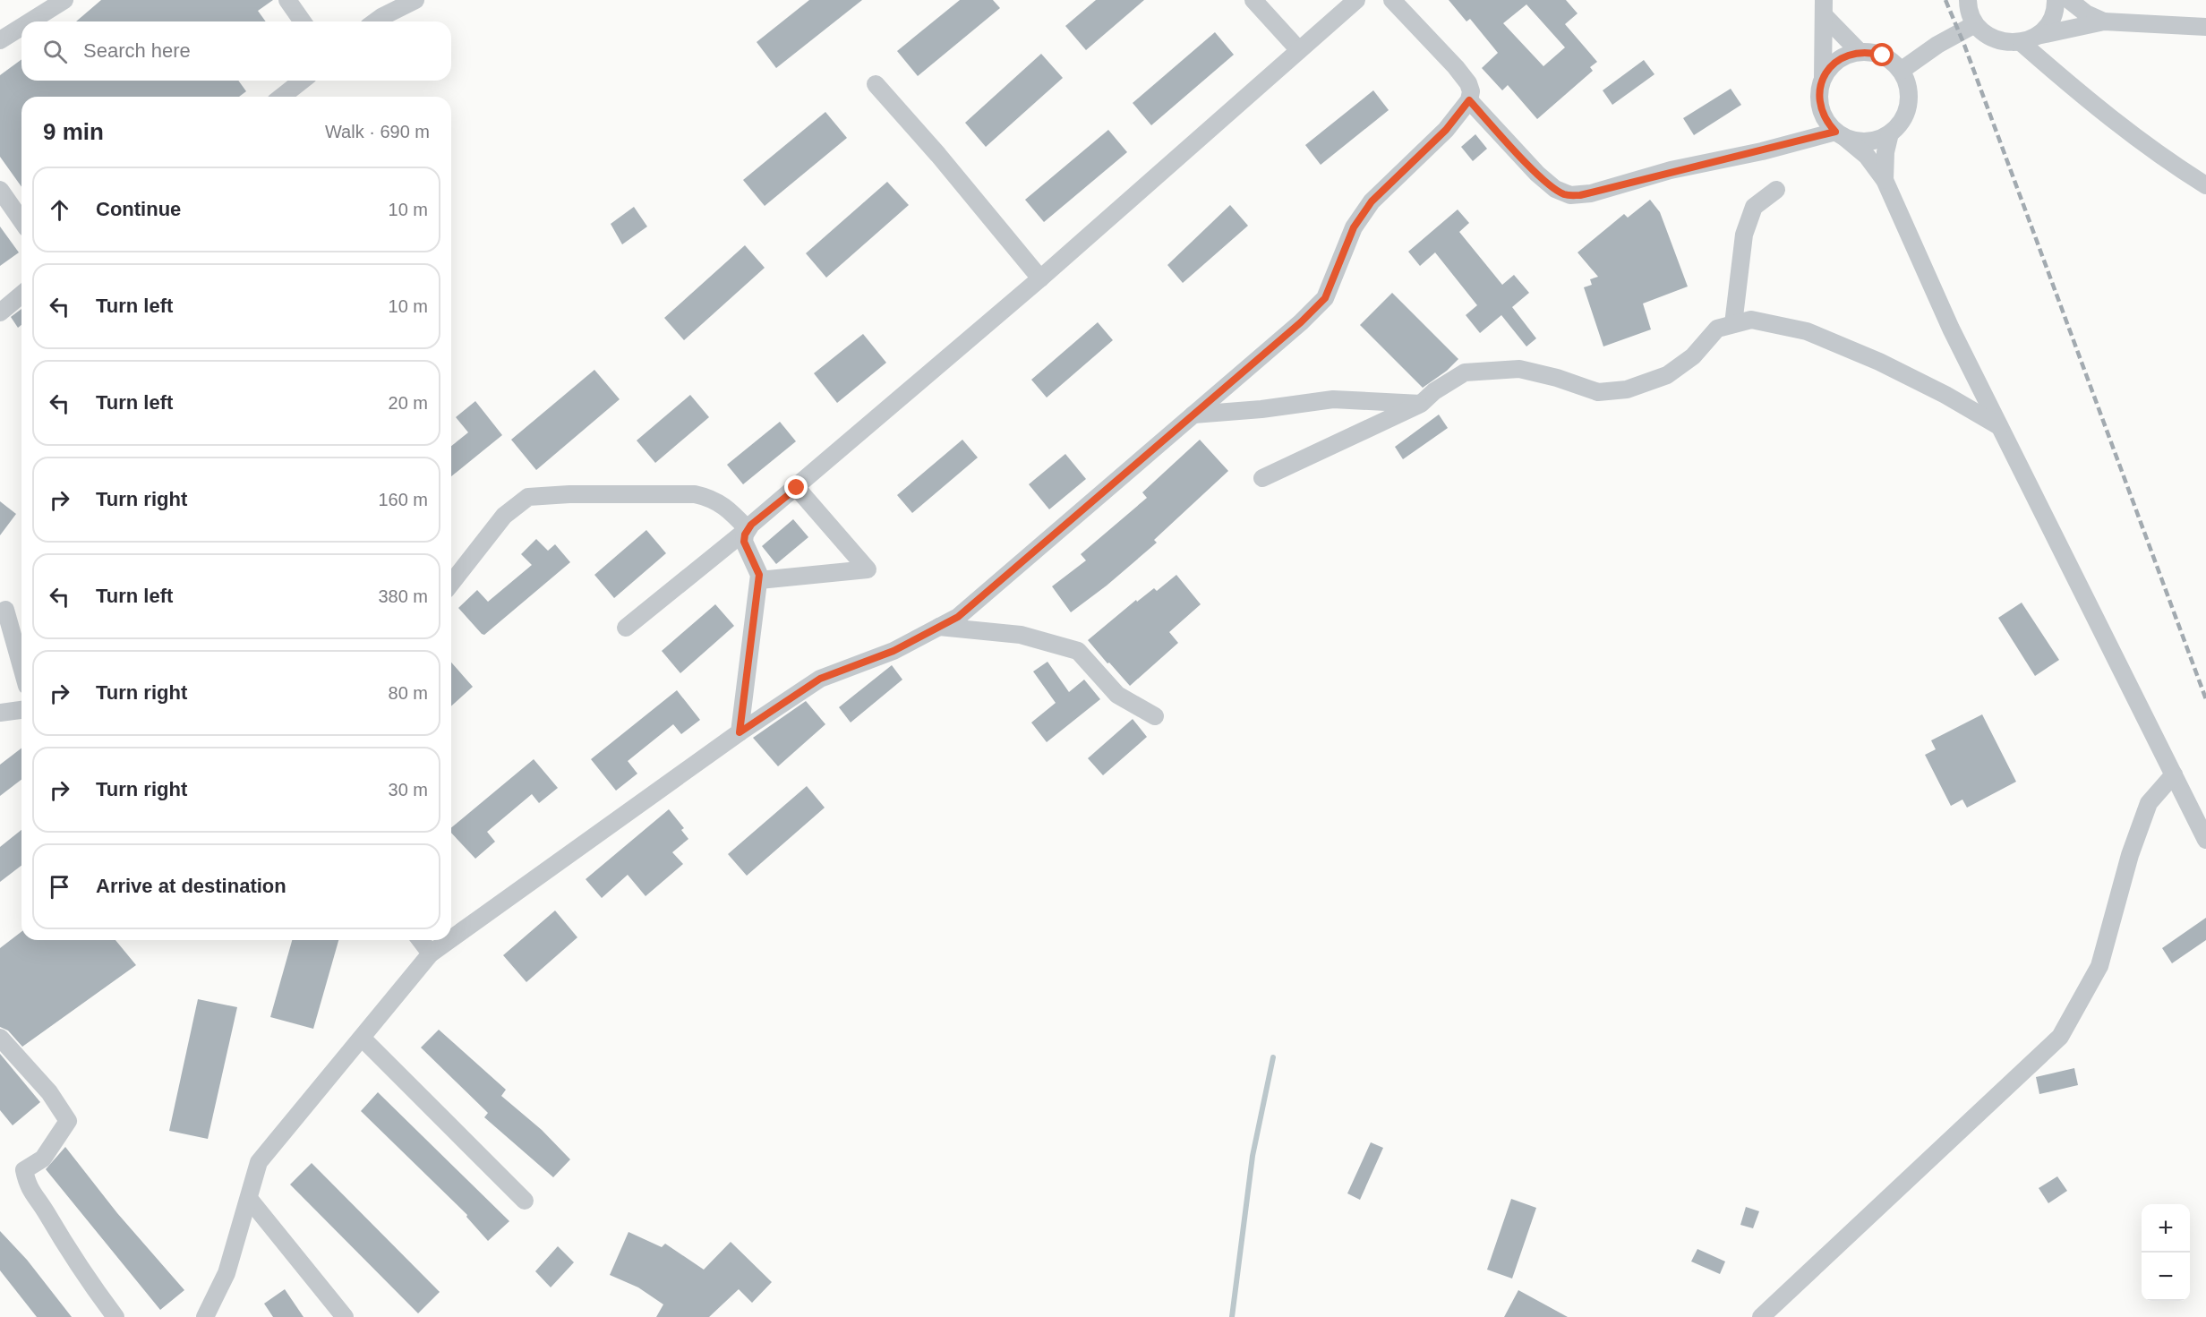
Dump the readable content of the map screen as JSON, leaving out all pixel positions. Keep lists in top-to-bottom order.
{
  "page": {
    "search": "Search here",
    "heading": ["9 min", "Walk · 690 m"],
    "list": [
      ["Continue", "10 m"],
      ["Turn left", "10 m"],
      ["Turn left", "20 m"],
      ["Turn right", "160 m"],
      ["Turn left", "380 m"],
      ["Turn right", "80 m"],
      ["Turn right", "30 m"],
      "Arrive at destination"
    ],
    "map_buttons": ["+", "−"]
  }
}
